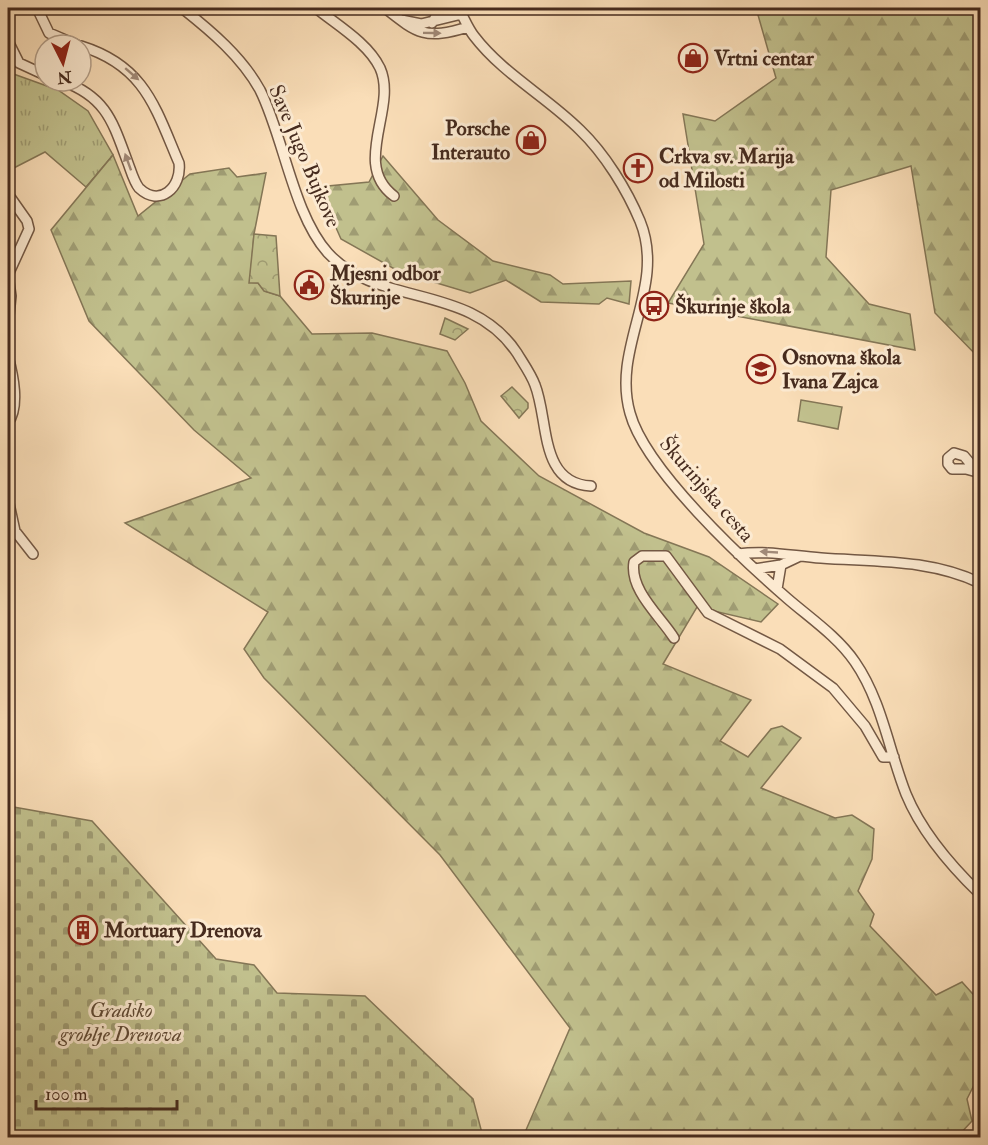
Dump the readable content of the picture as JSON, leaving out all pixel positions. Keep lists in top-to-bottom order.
{
  "streets": {
    "street": ["Save Jugo Bujkove", "Škurinjska cesta"]
  },
  "parks": ["Gradsko groblje Drenova"],
  "places": {
    "shop": ["Vrtni centar", "Porsche Interauto"],
    "church": ["Crkva sv. Marija od Milosti"],
    "public building": ["Mjesni odbor Škurinje"],
    "bus stop": ["Škurinje škola"],
    "school or university": ["Osnovna škola Ivana Zajca"],
    "building": ["Mortuary Drenova"]
  },
  "scale_bar": "100 m",
  "north": "bottom"
}
